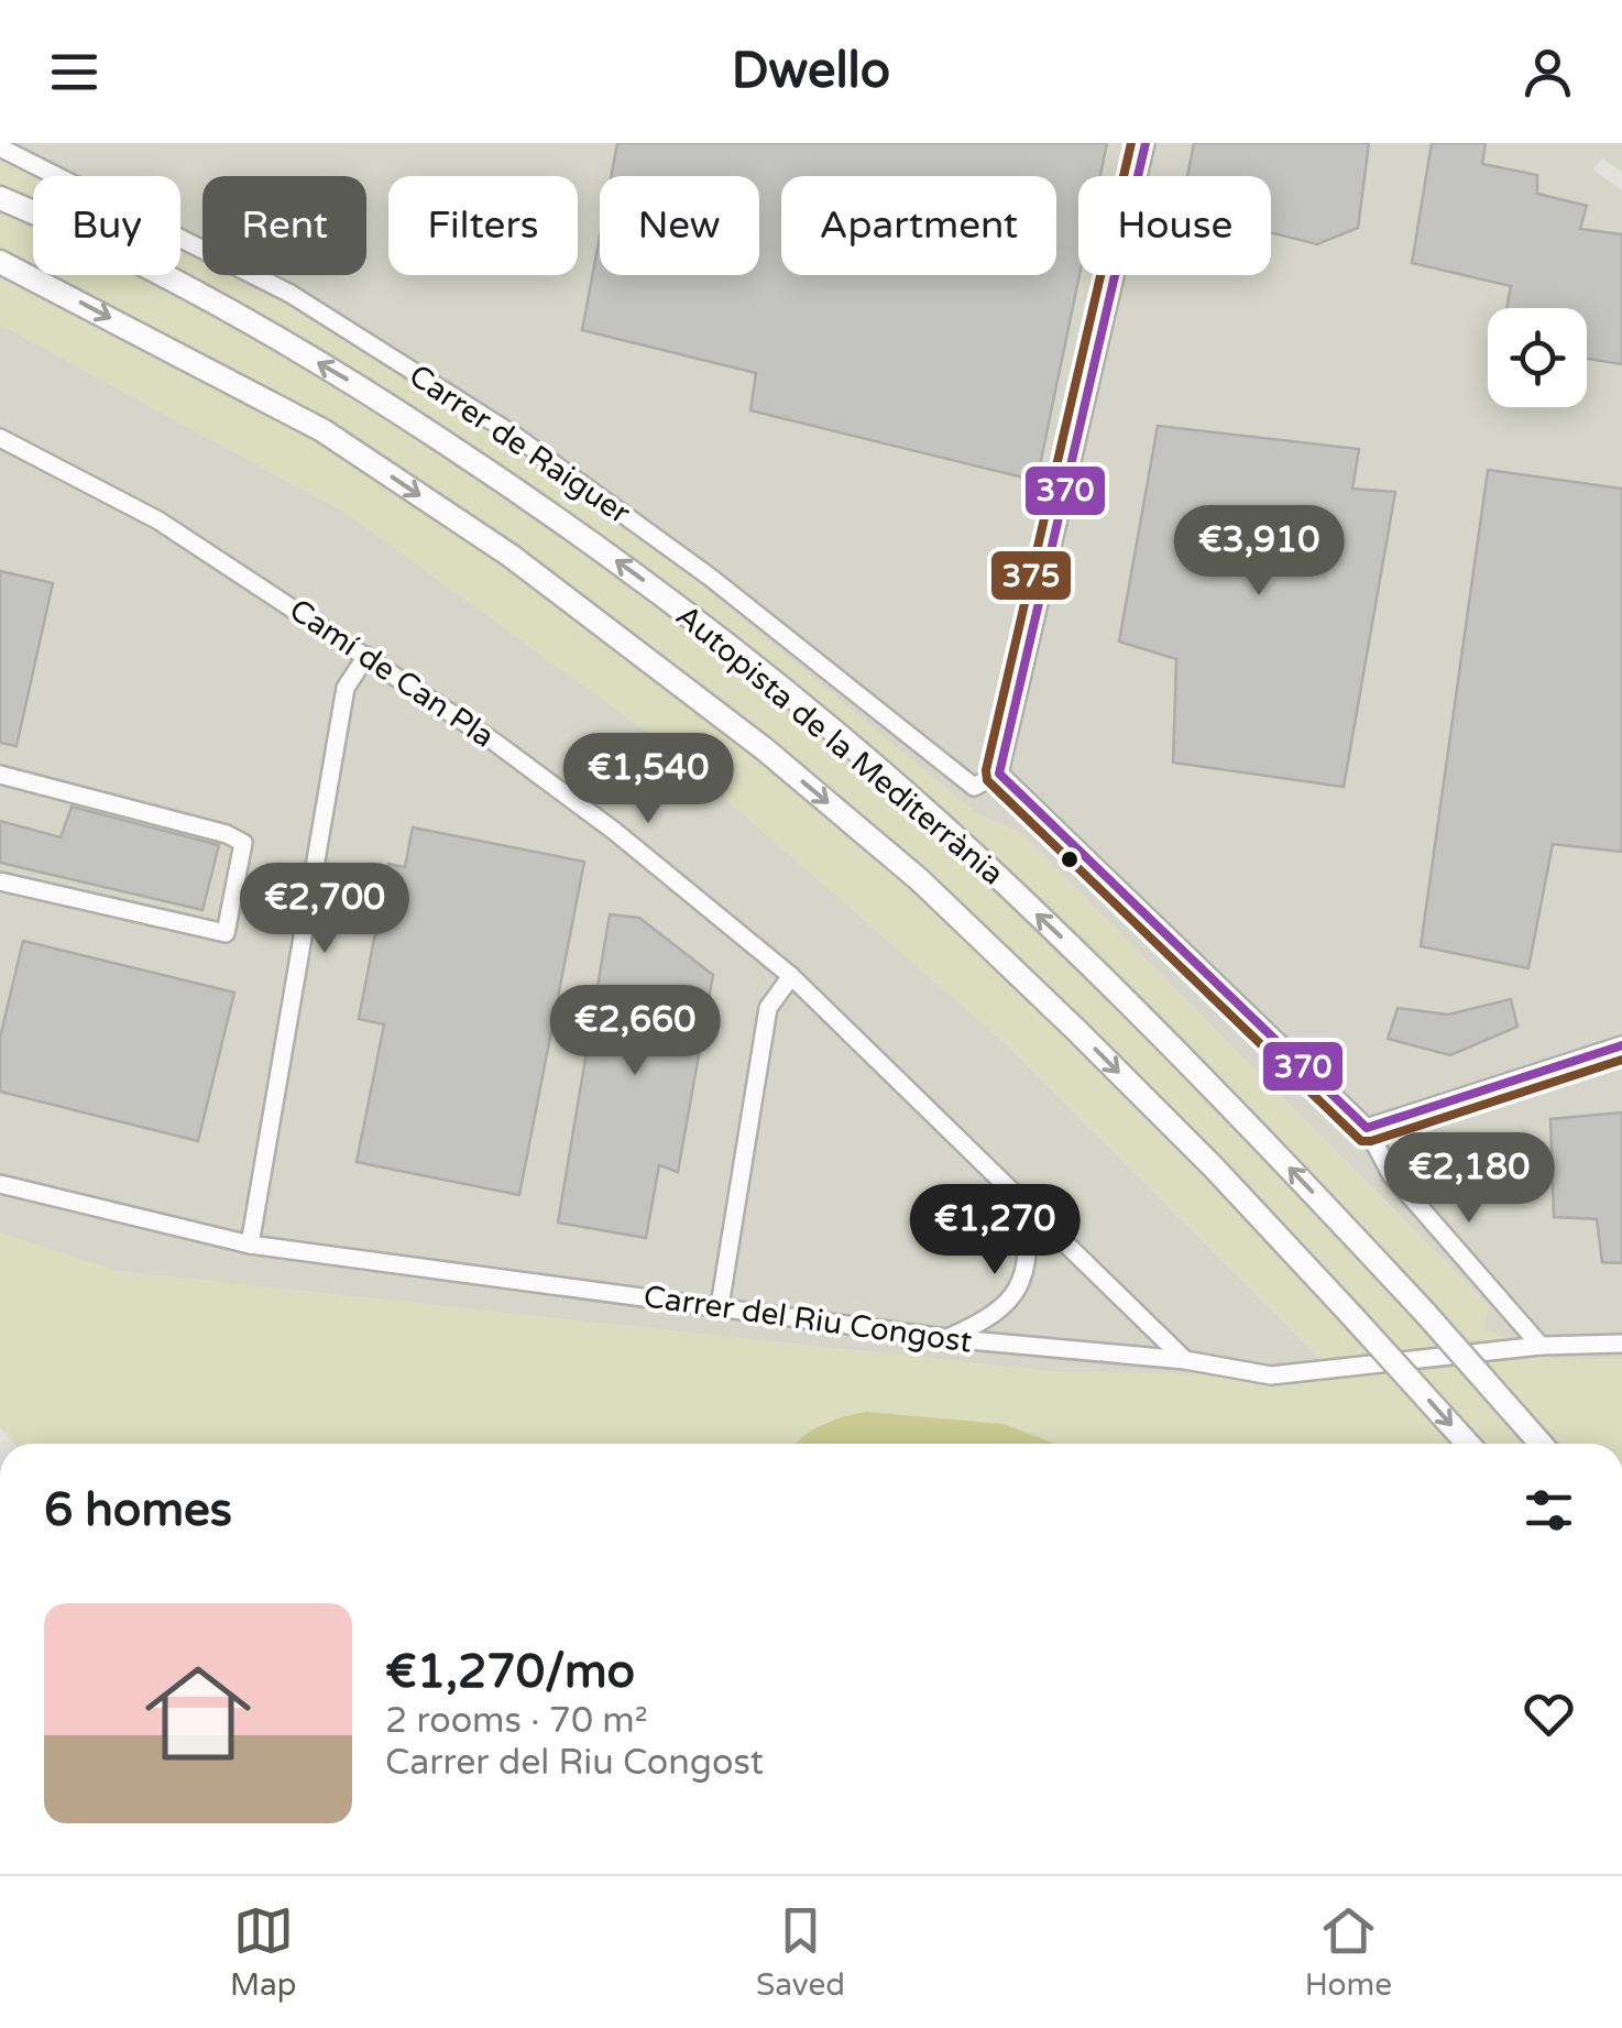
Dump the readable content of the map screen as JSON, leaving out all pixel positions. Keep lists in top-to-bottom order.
{
  "streets": {
    "highway": ["Autopista de la Mediterrània"],
    "street": ["Carrer de Raiguer", "Camí de Can Pla", "Carrer del Riu Congost"]
  },
  "crossings": [
    ["Camí de Can Pla", "Carrer del Riu Congost"]
  ],
  "lines": ["transit line 370", "transit line 375"],
  "page": {
    "header": "Dwello",
    "chip": [
      "Buy",
      "Rent",
      "Filters",
      "New",
      "Apartment",
      "House"
    ],
    "price": [
      "€3,910",
      "€1,540",
      "€2,700",
      "€2,660",
      "€2,180",
      "€1,270"
    ],
    "heading": "6 homes",
    "list": [
      {
        "name": "€1,270/mo",
        "note": "2 rooms · 70 m² · Carrer del Riu Congost"
      }
    ],
    "tabs": ["Map", "Saved", "Home"]
  }
}
